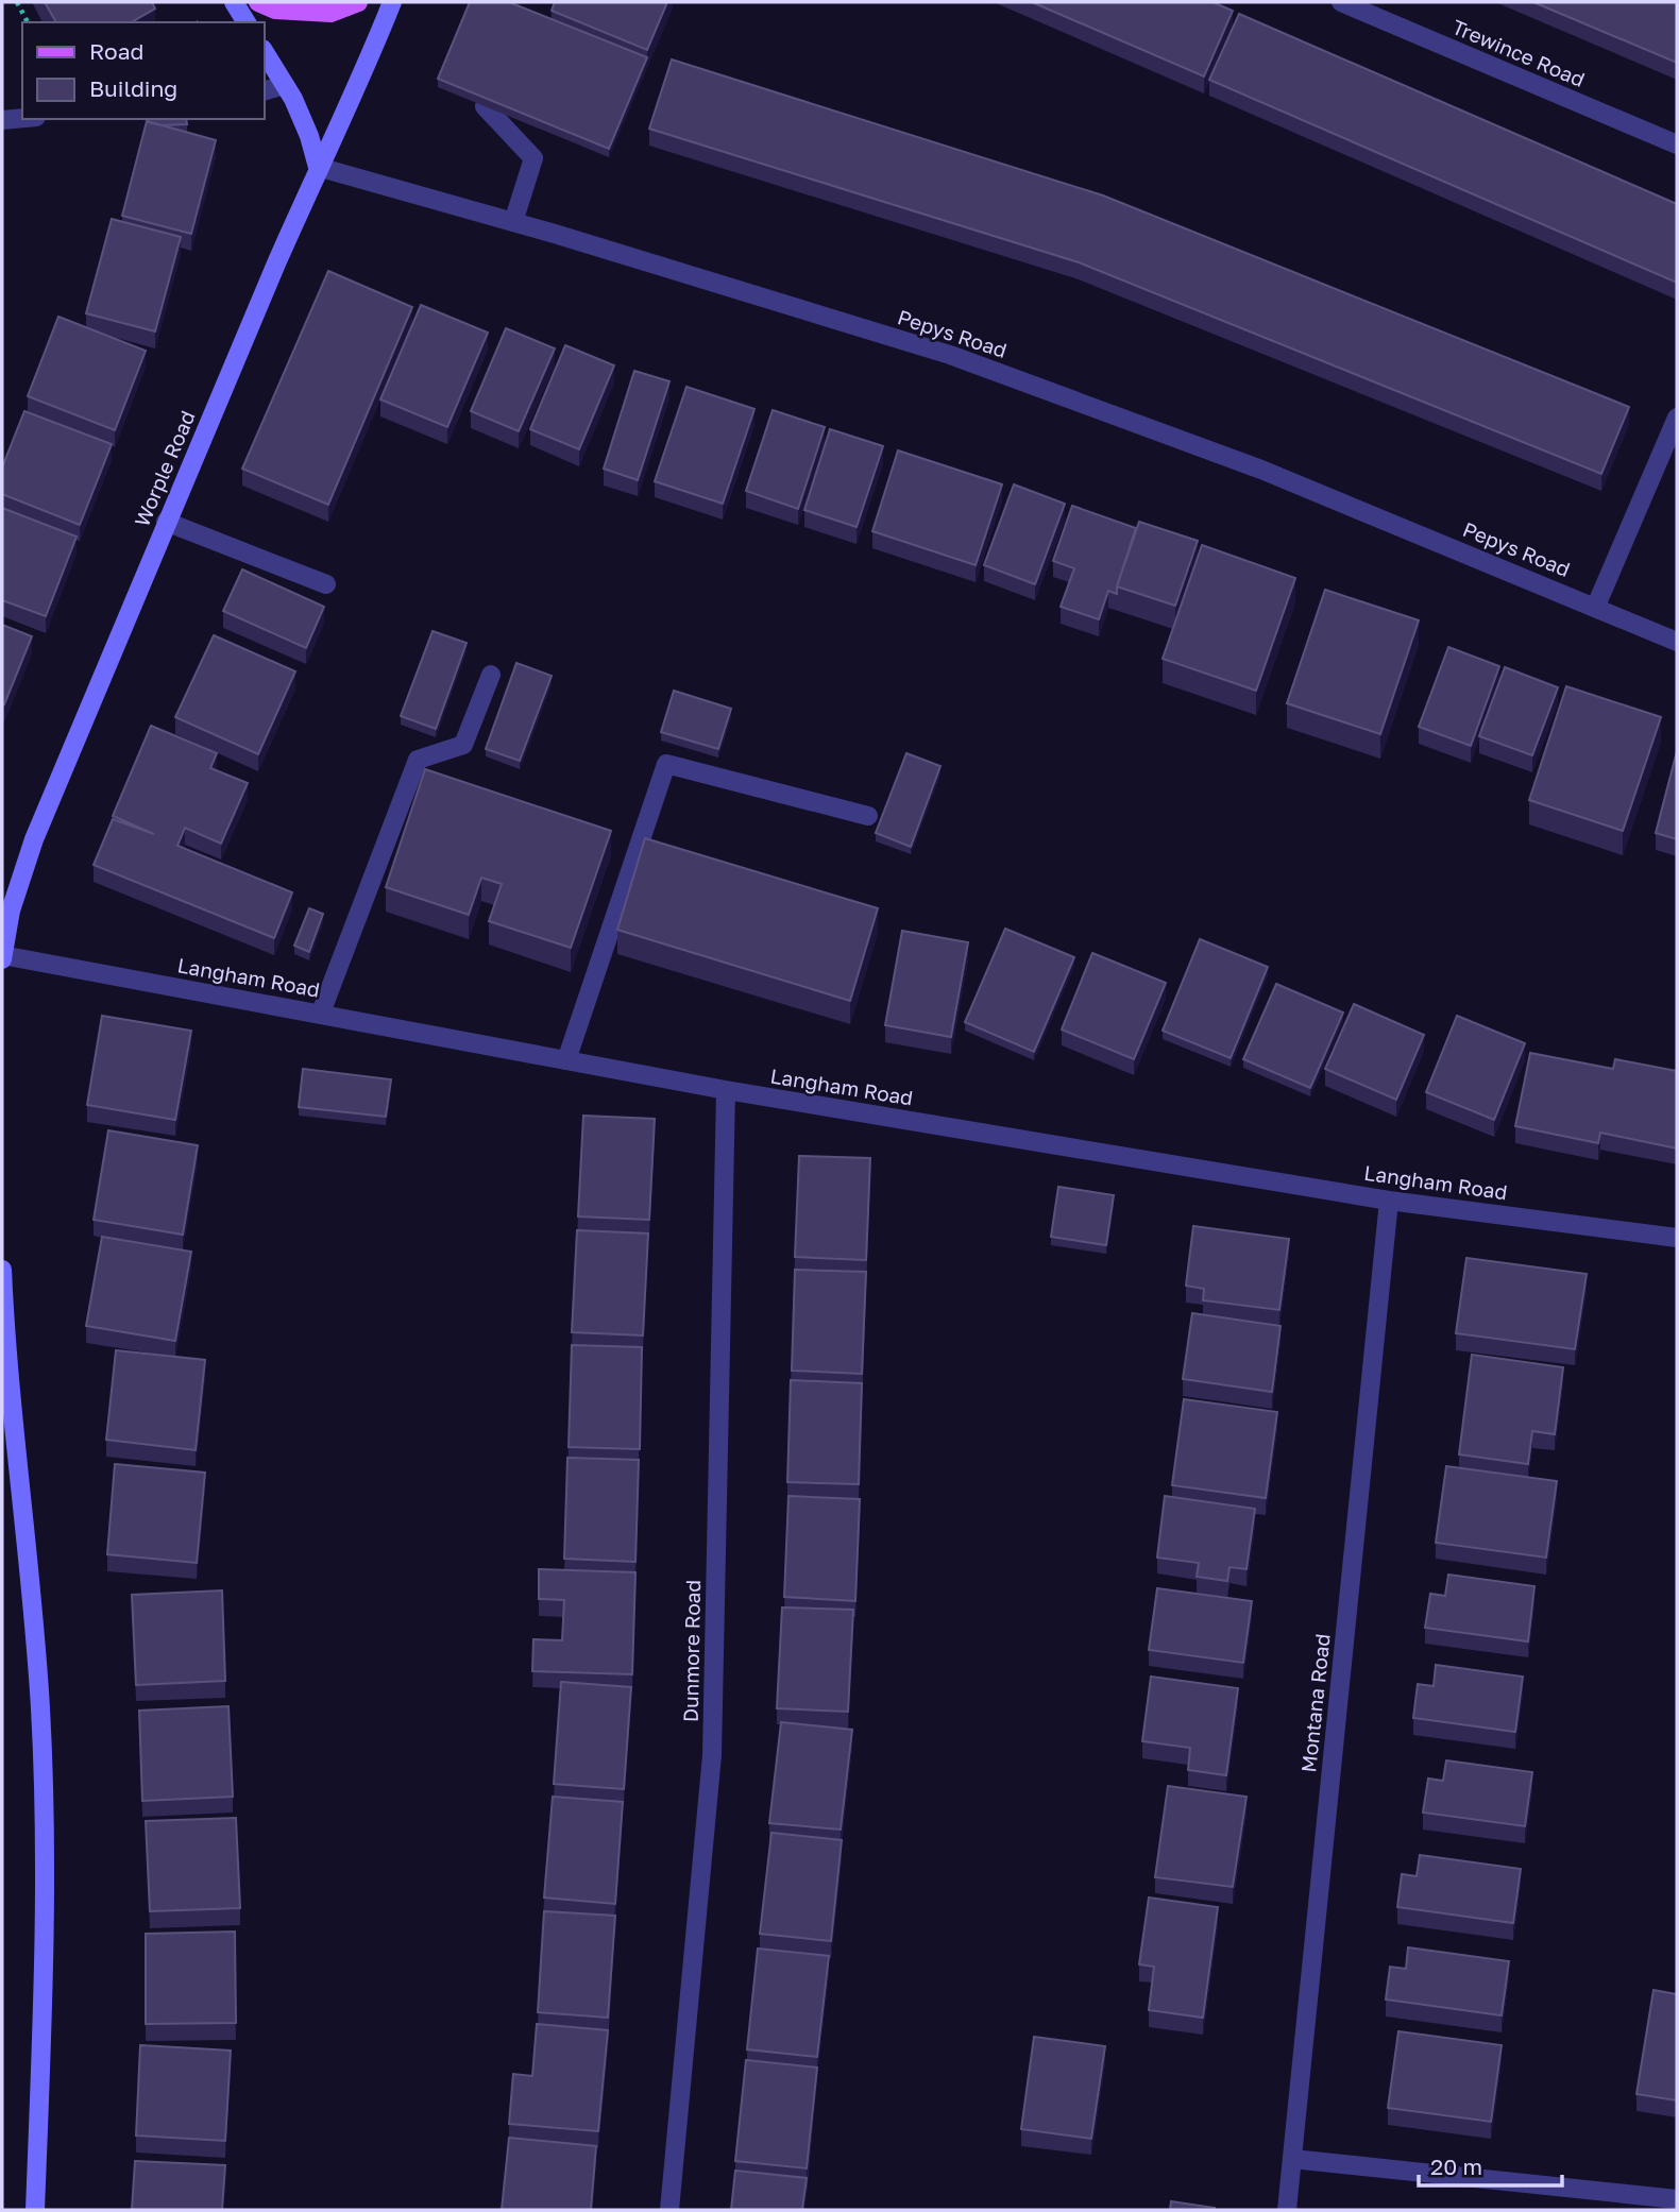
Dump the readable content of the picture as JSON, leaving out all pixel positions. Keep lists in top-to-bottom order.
{
  "streets": {
    "main road": ["Worple Road"],
    "street": [
      "Trewince Road",
      "Pepys Road",
      "Langham Road",
      "Dunmore Road",
      "Montana Road"
    ]
  },
  "crossings": [
    ["Pepys Road", "Worple Road"],
    ["Worple Road", "Langham Road"],
    ["Langham Road", "Dunmore Road"],
    ["Langham Road", "Montana Road"]
  ],
  "legend": ["Road", "Building"],
  "scale_bar": "20 m"
}
